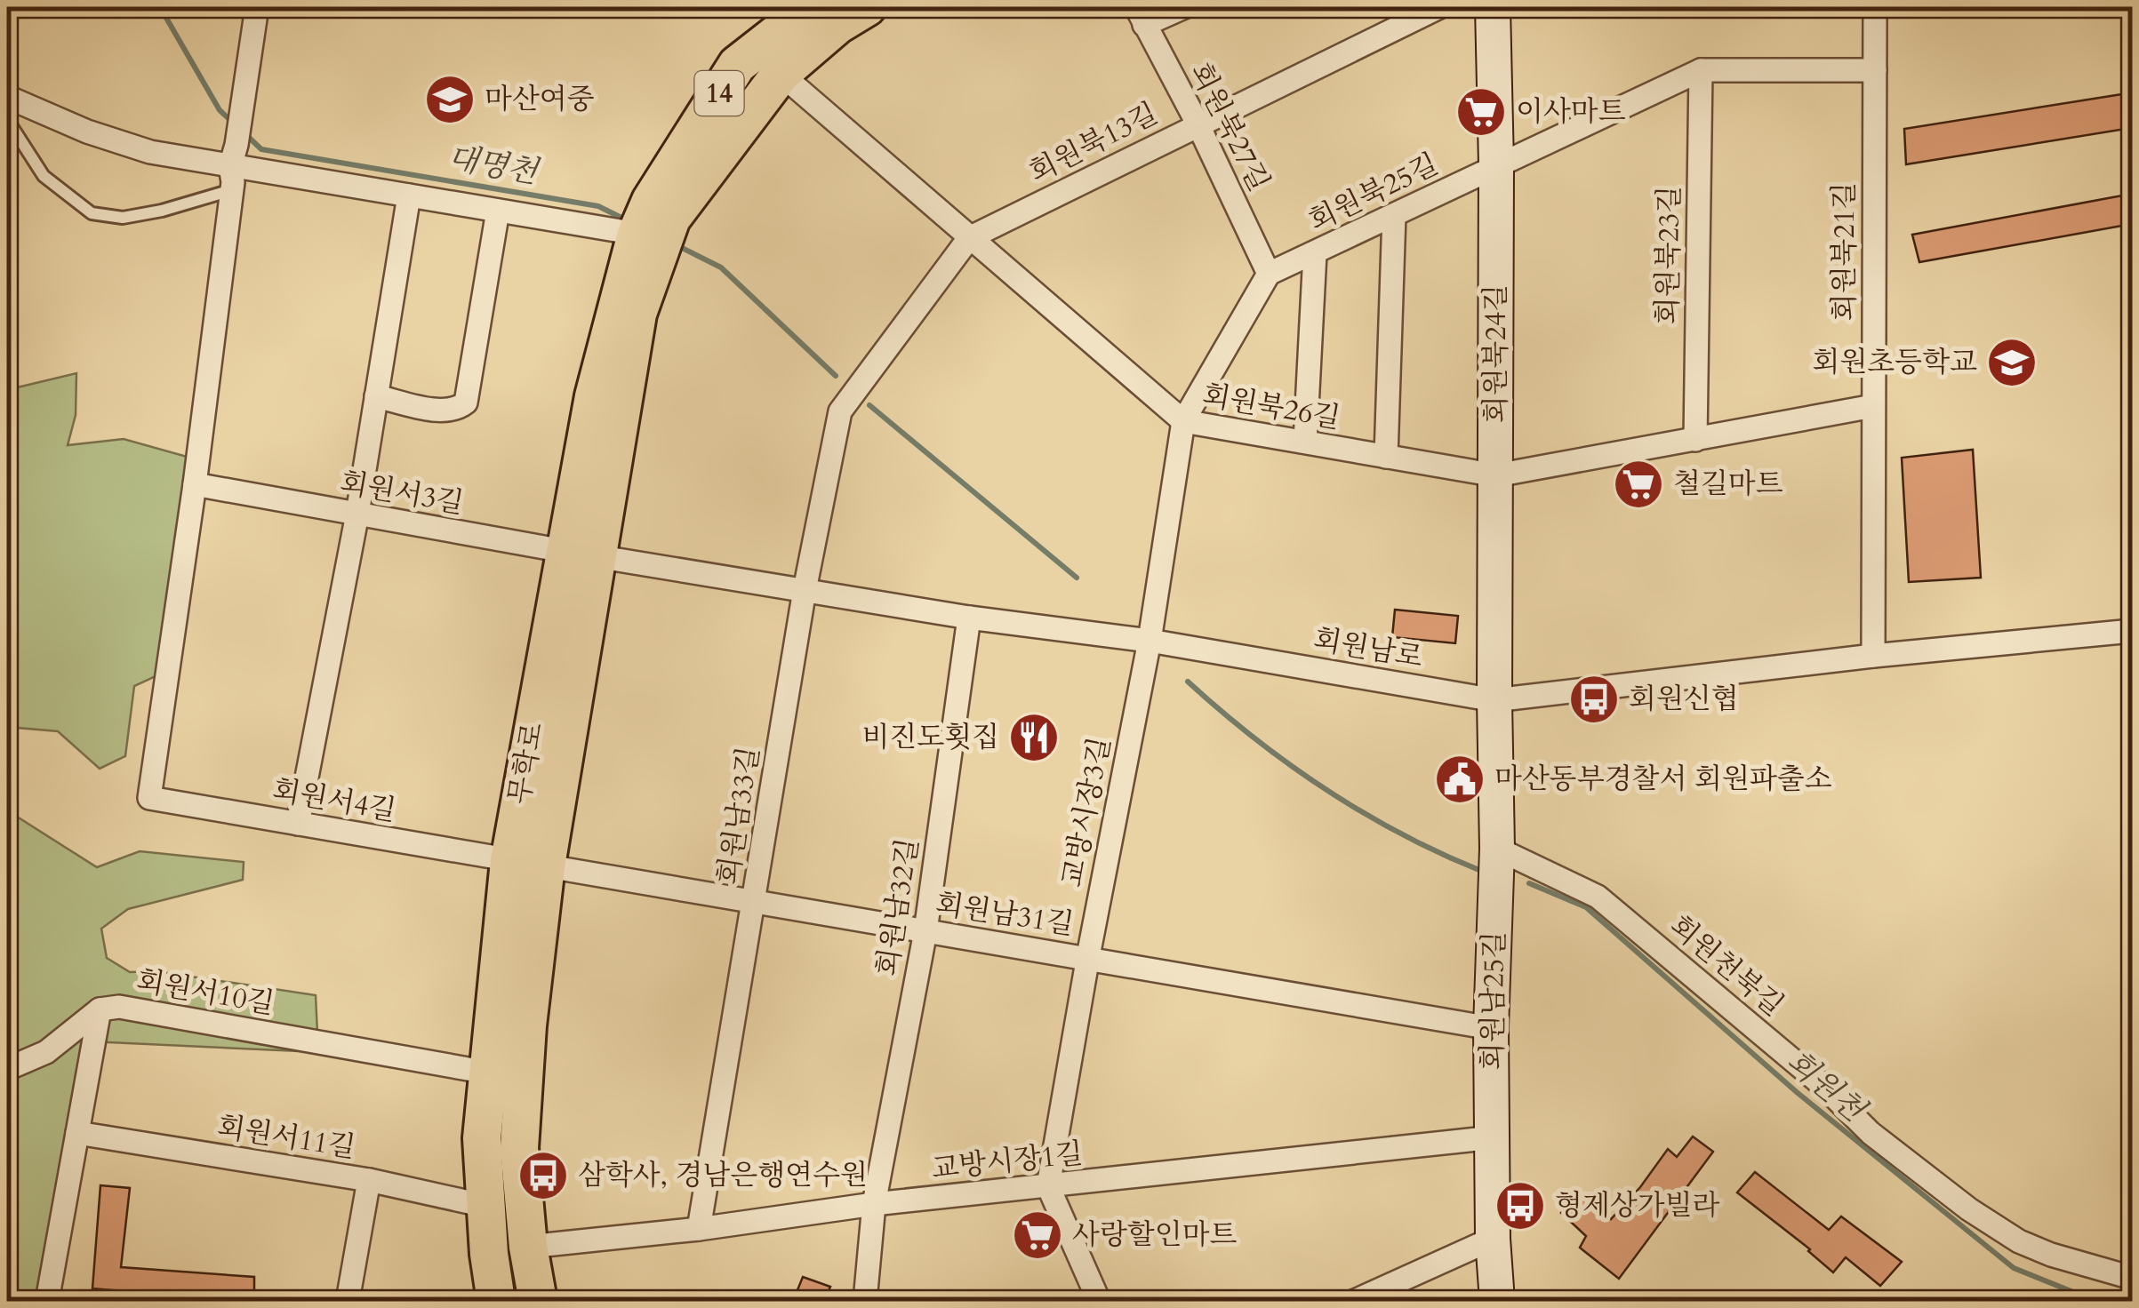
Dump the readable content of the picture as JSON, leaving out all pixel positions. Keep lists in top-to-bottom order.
{
  "streets": {
    "main road": [
      "14",
      "회원북24길",
      "무학로",
      "회원남25길"
    ],
    "street": [
      "회원북27길",
      "회원북13길",
      "회원북25길",
      "회원북21길",
      "회원북23길",
      "회원북26길",
      "회원서3길",
      "회원남로",
      "회원서4길",
      "교방시장3길",
      "회원남33길",
      "회원남32길",
      "회원남31길",
      "회원천북길",
      "회원서10길",
      "회원서11길",
      "교방시장1길"
    ]
  },
  "crossings": [
    ["회원북27길", "회원북13길"],
    ["회원북27길", "회원북25길"],
    ["회원북13길", "회원북26길"],
    ["회원북13길", "회원남33길"],
    ["회원북25길", "회원북21길"],
    ["회원북25길", "회원북23길"],
    ["회원북25길", "회원북24길"],
    ["회원북21길", "회원북26길"],
    ["회원북21길", "회원남로"],
    ["회원북23길", "회원북26길"],
    ["회원북24길", "회원북26길"],
    ["회원북24길", "회원남로"],
    ["회원북24길", "회원남25길"],
    ["회원북26길", "무학로"],
    ["회원서3길", "회원남로"],
    ["회원서3길", "무학로"],
    ["회원서3길", "회원서4길"],
    ["회원남로", "무학로"],
    ["회원남로", "교방시장3길"],
    ["회원남로", "회원남33길"],
    ["회원남로", "회원남32길"],
    ["회원남로", "회원남25길"],
    ["무학로", "회원서4길"],
    ["무학로", "회원남31길"],
    ["무학로", "회원서10길"],
    ["무학로", "회원서11길"],
    ["무학로", "교방시장1길"],
    ["회원서4길", "회원남31길"],
    ["교방시장3길", "회원남31길"],
    ["교방시장3길", "교방시장1길"],
    ["회원남33길", "회원남31길"],
    ["회원남33길", "교방시장1길"],
    ["회원남32길", "회원남31길"],
    ["회원남32길", "교방시장1길"],
    ["회원남31길", "회원남25길"],
    ["회원천북길", "회원남25길"],
    ["회원서10길", "회원서11길"],
    ["회원남25길", "교방시장1길"]
  ],
  "water": ["대명천", "회원천"],
  "places": {
    "school or university": ["마산여중", "회원초등학교"],
    "supermarket": ["이사마트", "철길마트", "사랑할인마트"],
    "bus stop": ["회원신협", "삼학사, 경남은행연수원", "형제상가빌라"],
    "restaurant": ["비진도횟집"],
    "public building": ["마산동부경찰서 회원파출소"]
  }
}
